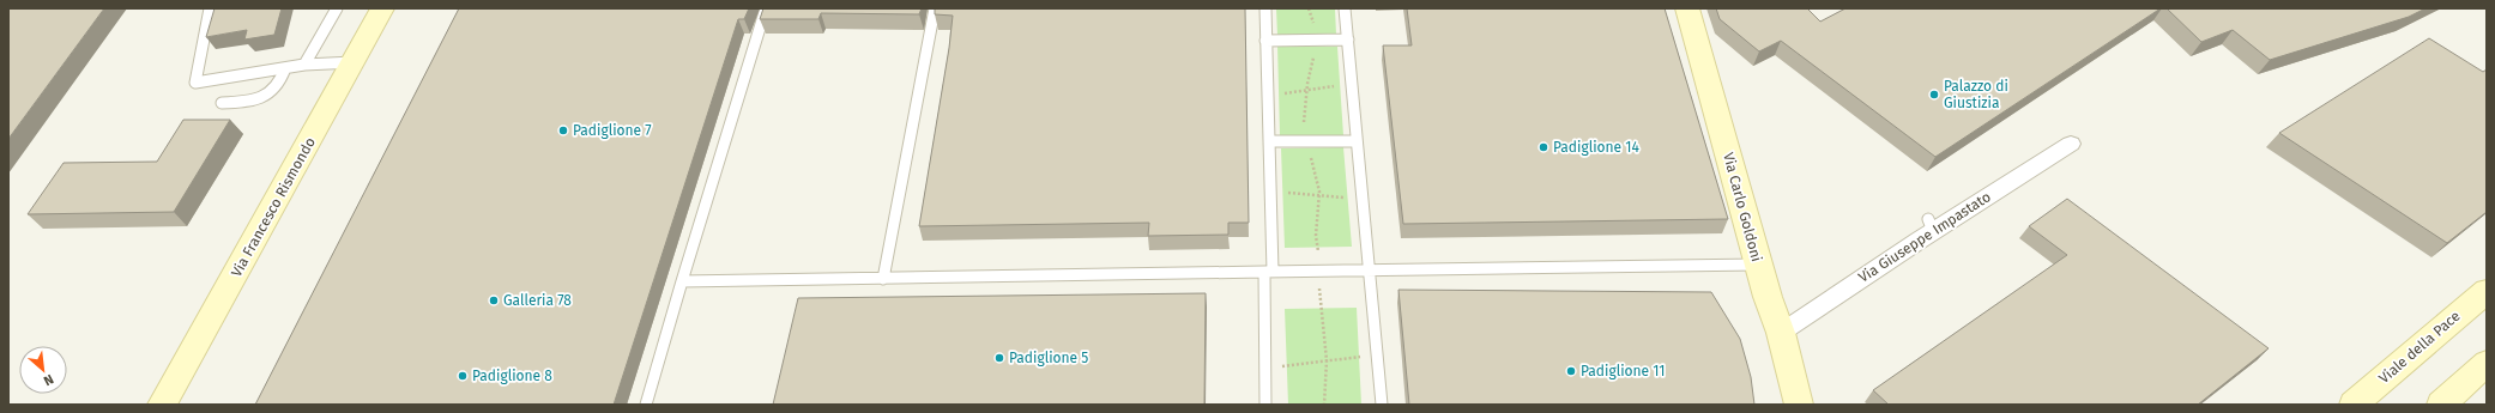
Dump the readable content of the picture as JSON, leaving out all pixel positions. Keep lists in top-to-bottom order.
{
  "streets": {
    "street": [
      "Via Francesco Rismondo",
      "Via Carlo Goldoni",
      "Via Giuseppe Impastato",
      "Viale della Pace"
    ]
  },
  "crossings": [
    ["Via Carlo Goldoni", "Via Giuseppe Impastato"]
  ],
  "places": [
    "Palazzo di Giustizia",
    "Padiglione 7",
    "Padiglione 14",
    "Galleria 78",
    "Padiglione 5",
    "Padiglione 11",
    "Padiglione 8"
  ],
  "north": "bottom right"
}
